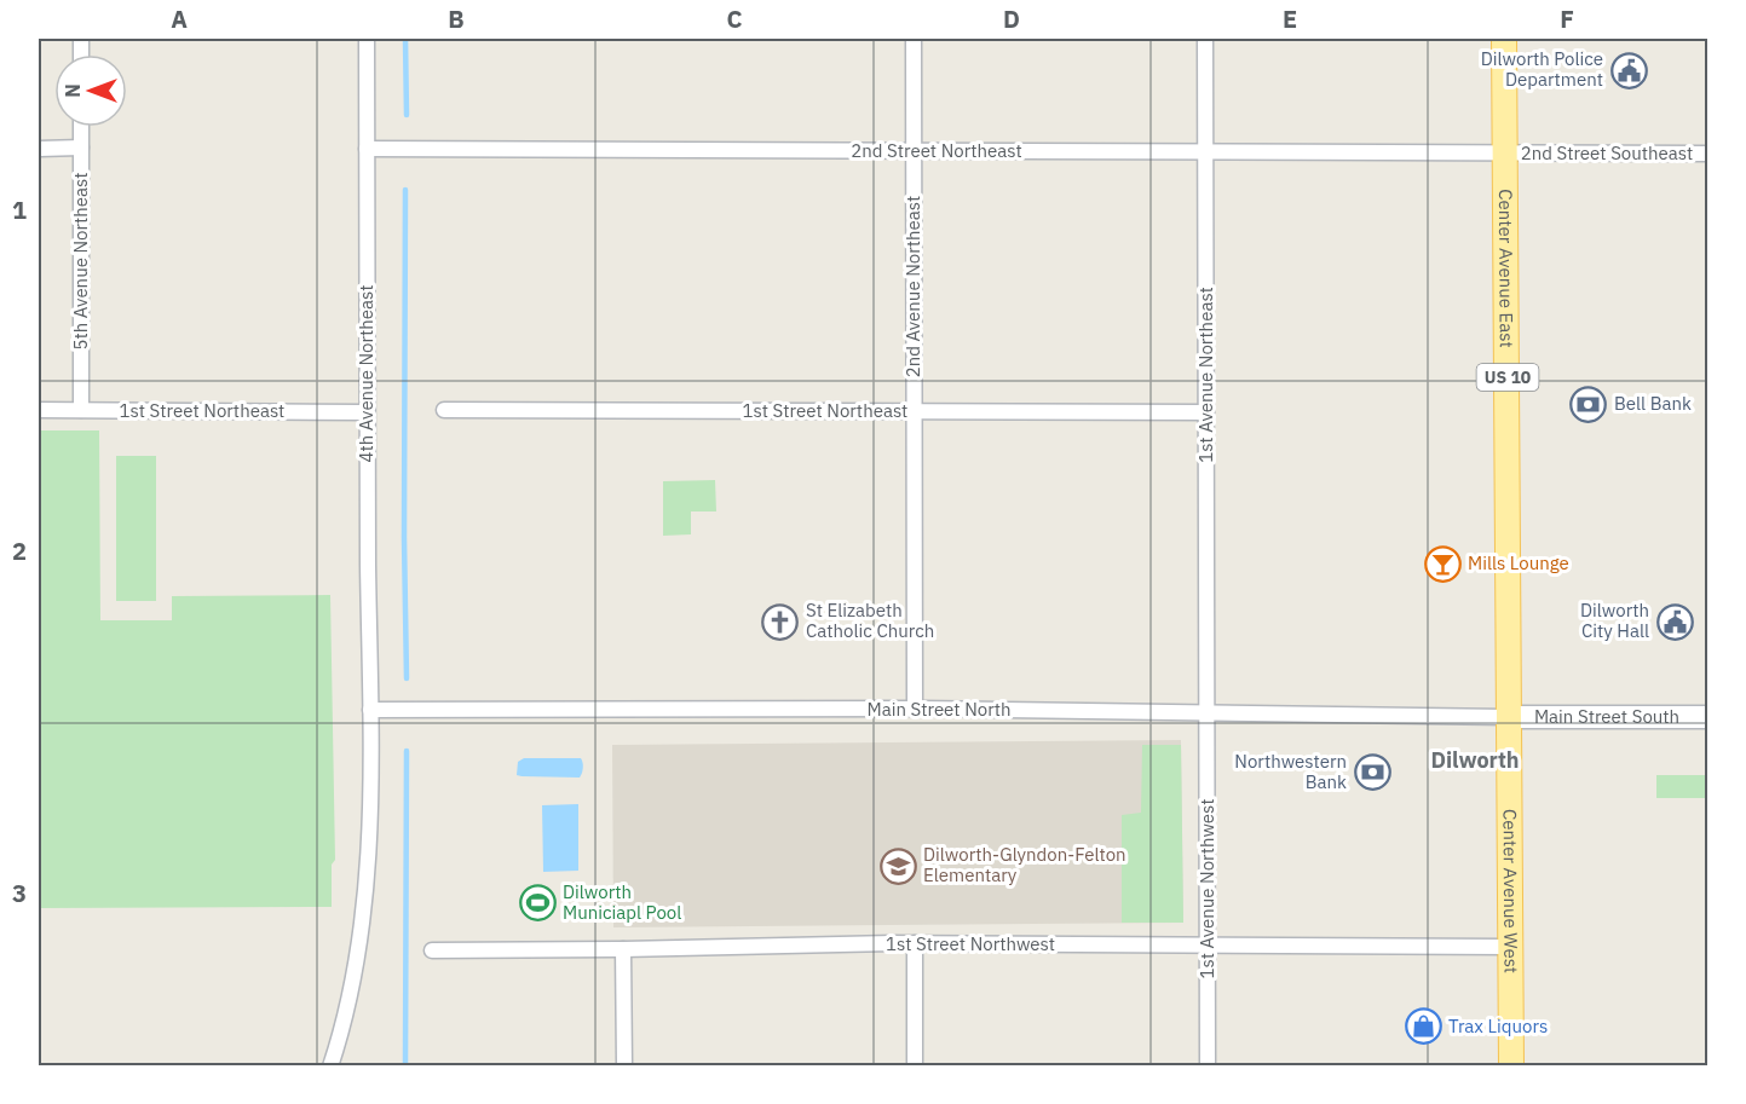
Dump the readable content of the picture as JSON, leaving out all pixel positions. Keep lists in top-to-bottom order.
{
  "streets": {
    "main road": ["Center Avenue East", "US 10", "Center Avenue West"],
    "street": [
      "2nd Street Northeast",
      "2nd Street Southeast",
      "5th Avenue Northeast",
      "2nd Avenue Northeast",
      "4th Avenue Northeast",
      "1st Avenue Northeast",
      "1st Street Northeast",
      "Main Street North",
      "Main Street South",
      "1st Avenue Northwest",
      "1st Street Northwest"
    ]
  },
  "crossings": [
    ["2nd Street Northeast", "2nd Street Southeast"],
    ["2nd Street Northeast", "Center Avenue East"],
    ["2nd Street Northeast", "2nd Avenue Northeast"],
    ["2nd Street Northeast", "4th Avenue Northeast"],
    ["2nd Street Northeast", "1st Avenue Northeast"],
    ["2nd Street Southeast", "Center Avenue East"],
    ["5th Avenue Northeast", "1st Street Northeast"],
    ["Center Avenue East", "Main Street North"],
    ["Center Avenue East", "Main Street South"],
    ["Center Avenue East", "Center Avenue West"],
    ["2nd Avenue Northeast", "1st Street Northeast"],
    ["2nd Avenue Northeast", "Main Street North"],
    ["4th Avenue Northeast", "1st Street Northeast"],
    ["4th Avenue Northeast", "Main Street North"],
    ["1st Avenue Northeast", "1st Street Northeast"],
    ["1st Avenue Northeast", "Main Street North"],
    ["1st Avenue Northeast", "1st Avenue Northwest"],
    ["Main Street North", "Main Street South"],
    ["Main Street North", "1st Avenue Northwest"],
    ["Main Street North", "Center Avenue West"],
    ["Main Street South", "Center Avenue West"],
    ["1st Avenue Northwest", "1st Street Northwest"],
    ["Center Avenue West", "1st Street Northwest"]
  ],
  "districts": ["Dilworth"],
  "places": {
    "public building": ["Dilworth Police Department", "Dilworth City Hall"],
    "bank": ["Bell Bank", "Northwestern Bank"],
    "bar": ["Mills Lounge"],
    "church": ["St Elizabeth Catholic Church"],
    "school or university": ["Dilworth-Glyndon-Felton Elementary"],
    "sports": ["Dilworth Municiapl Pool"],
    "shop": ["Trax Liquors"]
  },
  "north": "left",
  "grid": {
    "columns": [
      "A",
      "B",
      "C",
      "D",
      "E",
      "F"
    ],
    "rows": ["1", "2", "3"]
  }
}
